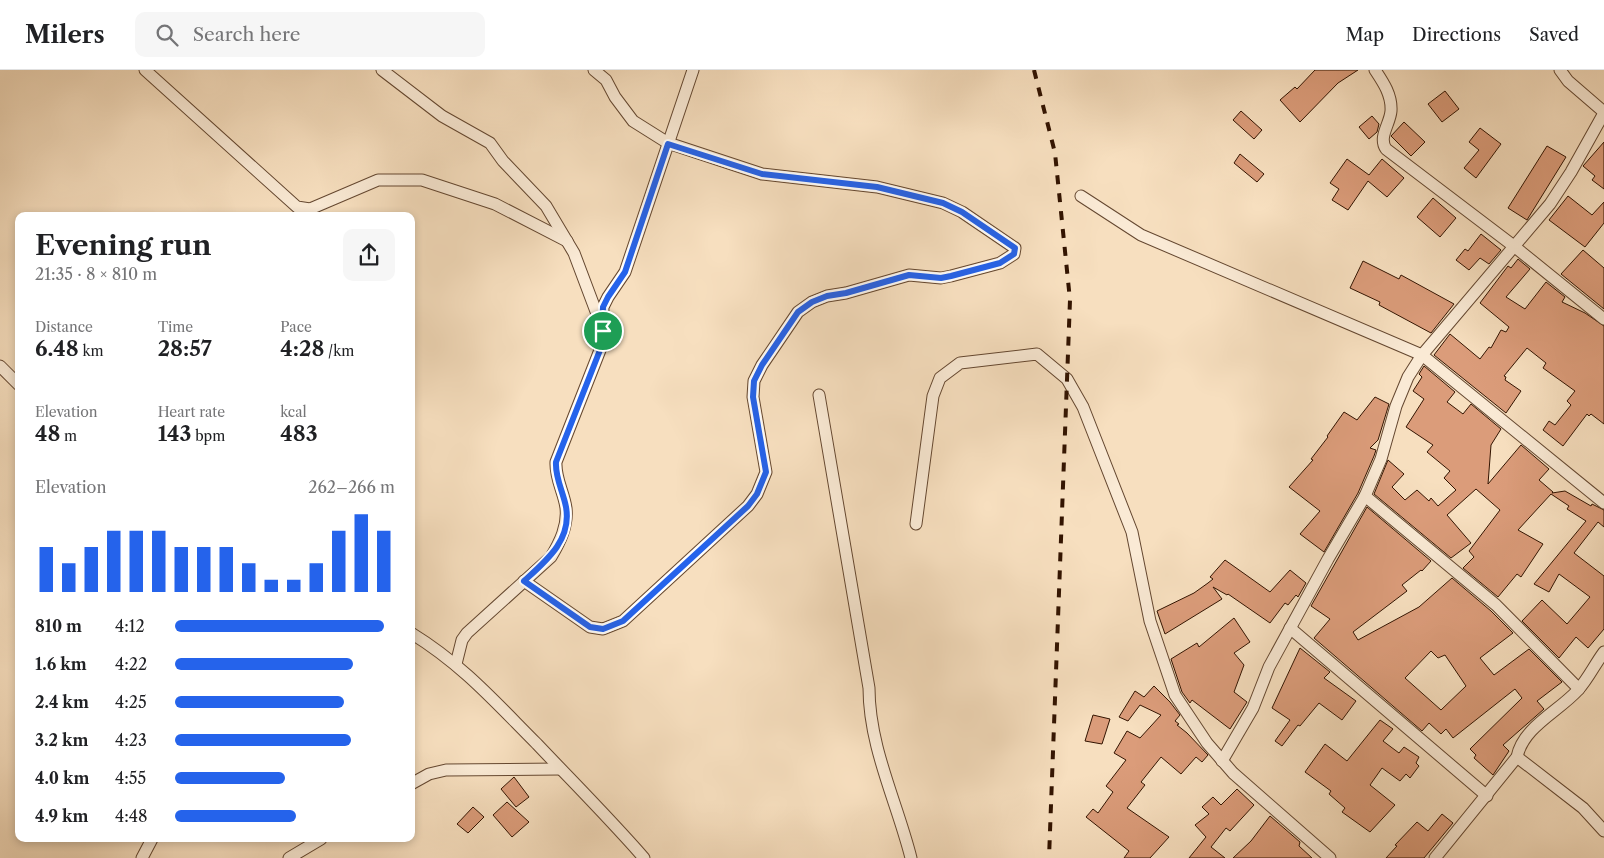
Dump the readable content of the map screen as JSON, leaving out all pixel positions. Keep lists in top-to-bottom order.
{
  "page": {
    "header": "Milers",
    "search": "Search here",
    "nav": ["Map", "Directions", "Saved"],
    "heading": ["Evening run", "21:35 · 8 × 810 m"],
    "stats": [
      ["Distance", "6.48 km"],
      ["Time", "28:57"],
      ["Pace", "4:28 /km"],
      ["Elevation", "48 m"],
      ["Heart rate", "143 bpm"],
      ["kcal", "483"]
    ],
    "chart": ["Elevation", "262–266 m"],
    "list": [
      {
        "name": "810 m",
        "note": "4:12"
      },
      {
        "name": "1.6 km",
        "note": "4:22"
      },
      {
        "name": "2.4 km",
        "note": "4:25"
      },
      {
        "name": "3.2 km",
        "note": "4:23"
      },
      {
        "name": "4.0 km",
        "note": "4:55"
      },
      {
        "name": "4.9 km",
        "note": "4:48"
      }
    ]
  }
}
